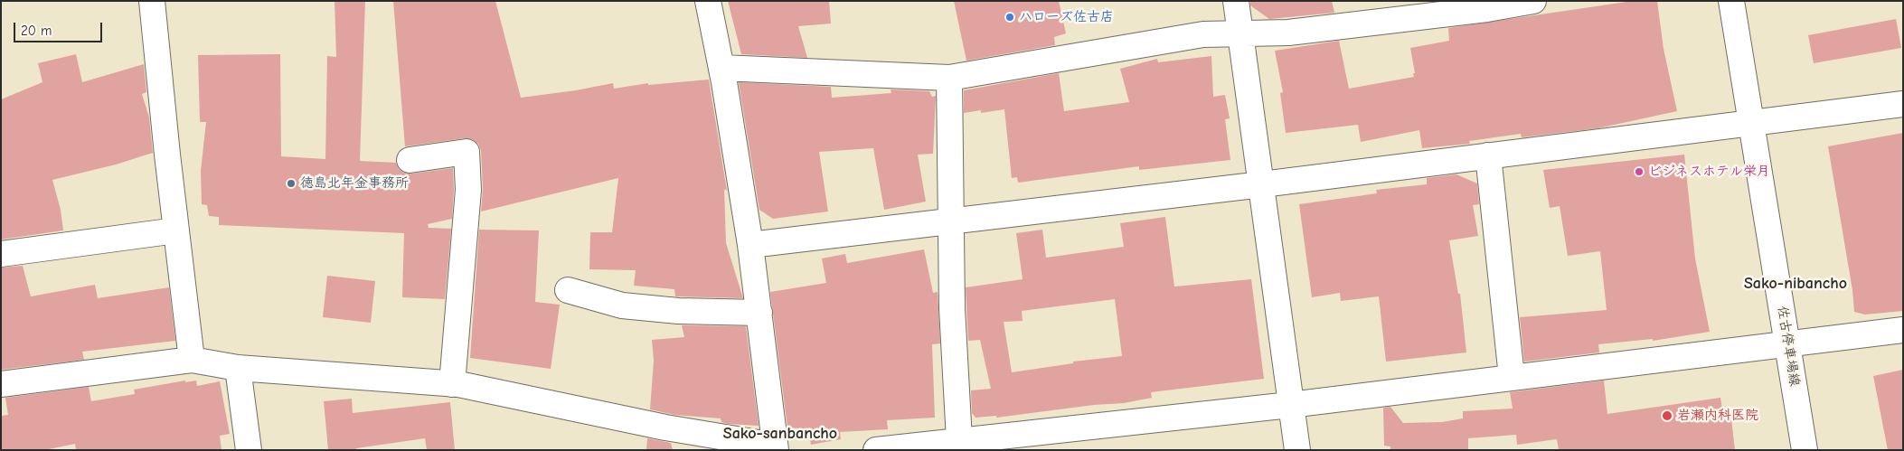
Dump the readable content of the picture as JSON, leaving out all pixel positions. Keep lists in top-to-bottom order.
{
  "streets": {
    "street": ["佐古停車場線"]
  },
  "districts": ["Sako-nibancho", "Sako-sanbancho"],
  "places": [
    "ハローズ佐古店",
    "ビジネスホテル栄月",
    "徳島北年金事務所",
    "岩瀬内科医院"
  ],
  "scale_bar": "20 m"
}
